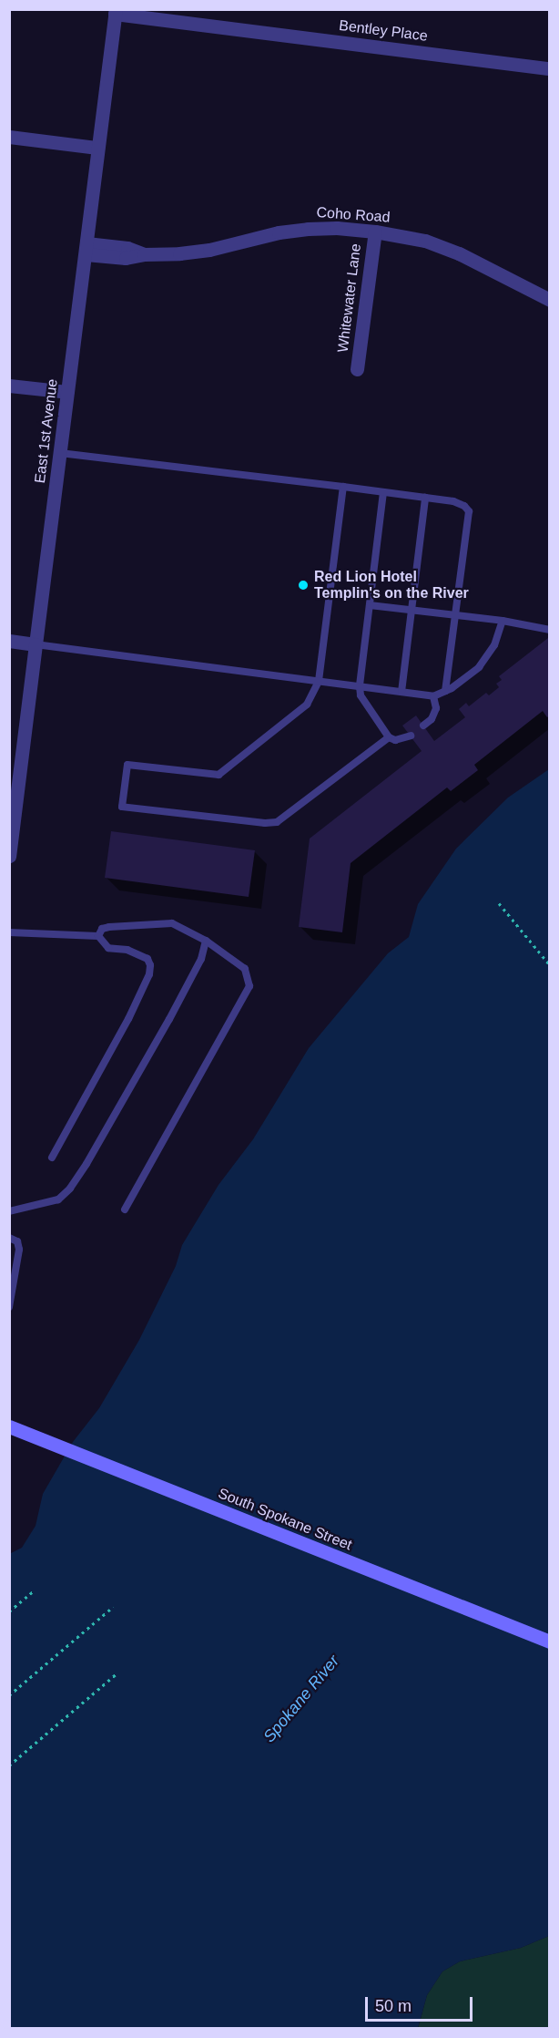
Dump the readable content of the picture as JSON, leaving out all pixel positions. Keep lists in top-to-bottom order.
{
  "streets": {
    "main road": ["South Spokane Street"],
    "street": [
      "Bentley Place",
      "Coho Road",
      "Whitewater Lane",
      "East 1st Avenue"
    ]
  },
  "crossings": [
    ["Bentley Place", "East 1st Avenue"],
    ["Coho Road", "Whitewater Lane"],
    ["Coho Road", "East 1st Avenue"]
  ],
  "water": ["Spokane River"],
  "places": ["Red Lion Hotel Templin's on the River"],
  "scale_bar": "50 m"
}
